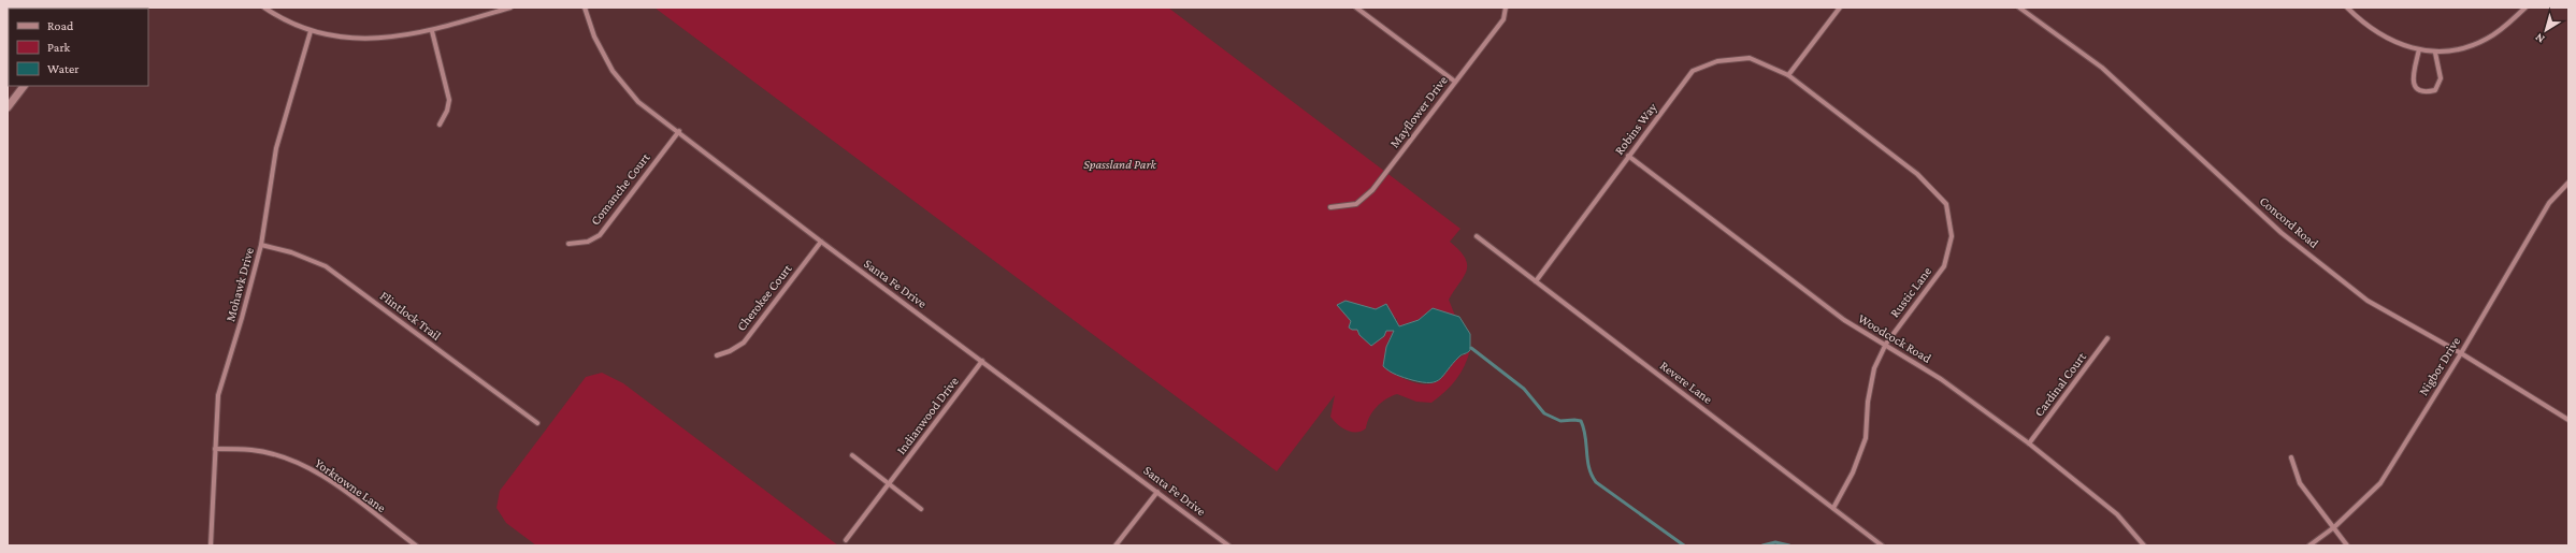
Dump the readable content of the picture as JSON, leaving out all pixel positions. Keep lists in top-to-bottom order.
{
  "streets": {
    "street": [
      "Mayflower Drive",
      "Robins Way",
      "Comanche Court",
      "Concord Road",
      "Santa Fe Drive",
      "Mohawk Drive",
      "Rustic Lane",
      "Cherokee Court",
      "Flintlock Trail",
      "Woodcock Road",
      "Nigbor Drive",
      "Revere Lane",
      "Cardinal Court",
      "Indianwood Drive",
      "Yorktowne Lane"
    ]
  },
  "crossings": [
    ["Robins Way", "Rustic Lane"],
    ["Robins Way", "Woodcock Road"],
    ["Robins Way", "Revere Lane"],
    ["Comanche Court", "Santa Fe Drive"],
    ["Concord Road", "Nigbor Drive"],
    ["Santa Fe Drive", "Cherokee Court"],
    ["Santa Fe Drive", "Indianwood Drive"],
    ["Mohawk Drive", "Flintlock Trail"],
    ["Mohawk Drive", "Yorktowne Lane"],
    ["Rustic Lane", "Woodcock Road"],
    ["Rustic Lane", "Revere Lane"],
    ["Woodcock Road", "Cardinal Court"]
  ],
  "parks": ["Spassland Park"],
  "legend": ["Road", "Park", "Water"],
  "north": "bottom left"
}
